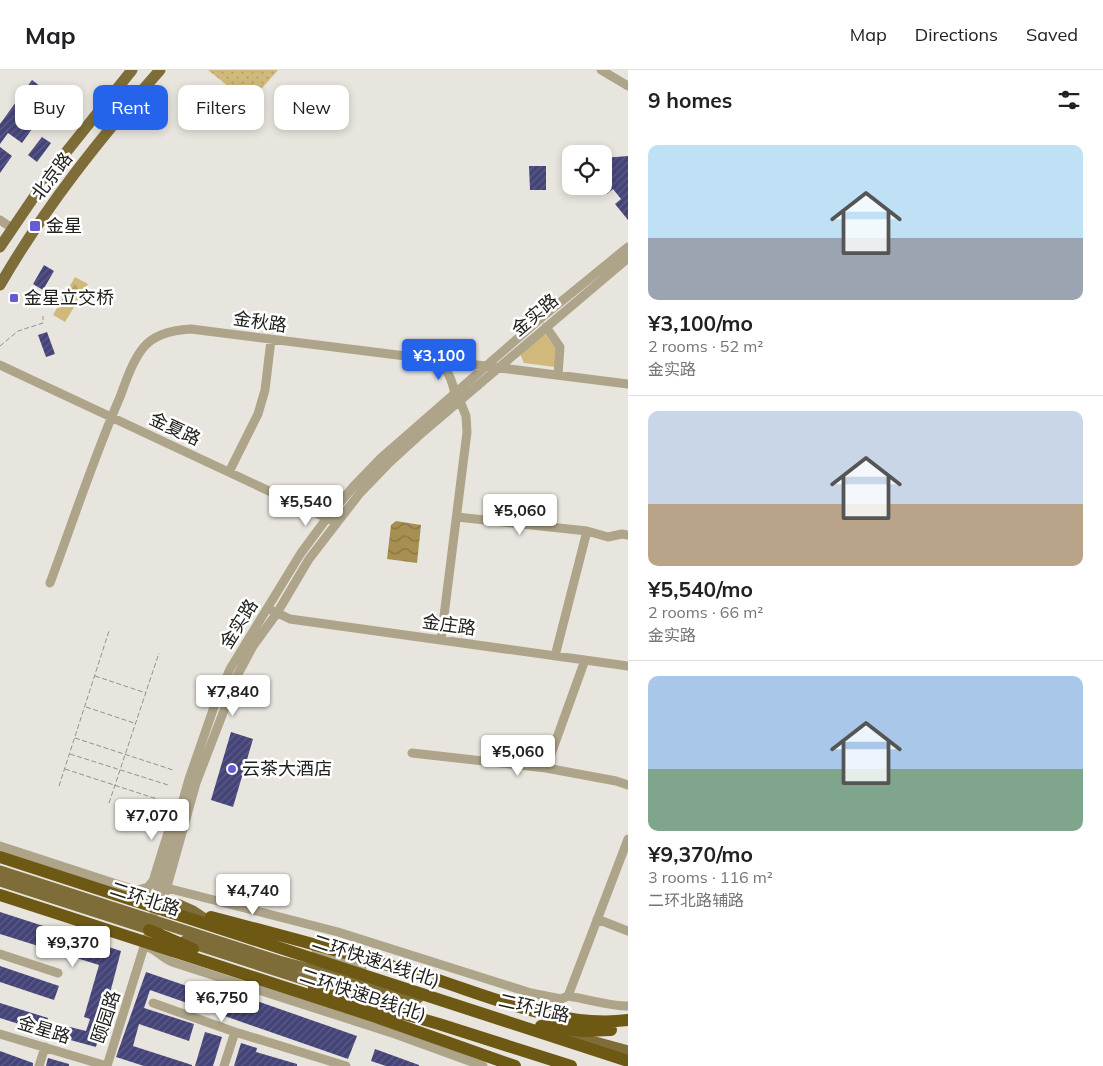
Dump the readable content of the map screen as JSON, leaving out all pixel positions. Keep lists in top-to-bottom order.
{
  "streets": {
    "highway": ["二环快速A线(北)", "二环快速B线(北)"],
    "main road": ["北京路", "二环北路"],
    "street": [
      "金实路",
      "金秋路",
      "金夏路",
      "金庄路",
      "颐园路",
      "金星路"
    ]
  },
  "crossings": [
    ["金实路", "金秋路"],
    ["金实路", "金夏路"],
    ["金实路", "金庄路"],
    ["金实路", "二环北路"],
    ["金实路", "颐园路"],
    ["金秋路", "金夏路"],
    ["二环北路", "颐园路"],
    ["颐园路", "金星路"]
  ],
  "places": {
    "transit": ["金星", "金星立交桥"],
    "other": ["云茶大酒店"]
  },
  "page": {
    "header": "Map",
    "nav": ["Map", "Directions", "Saved"],
    "heading": "9 homes",
    "chip": [
      "Buy",
      "Rent",
      "Filters",
      "New"
    ],
    "list": [
      {
        "name": "¥3,100/mo",
        "note": "2 rooms · 52 m² · 金实路"
      },
      {
        "name": "¥5,540/mo",
        "note": "2 rooms · 66 m² · 金实路"
      },
      {
        "name": "¥9,370/mo",
        "note": "3 rooms · 116 m² · 二环北路辅路"
      }
    ],
    "price": [
      "¥3,100",
      "¥5,540",
      "¥5,060",
      "¥7,840",
      "¥5,060",
      "¥7,070",
      "¥4,740",
      "¥9,370",
      "¥6,750"
    ]
  }
}
